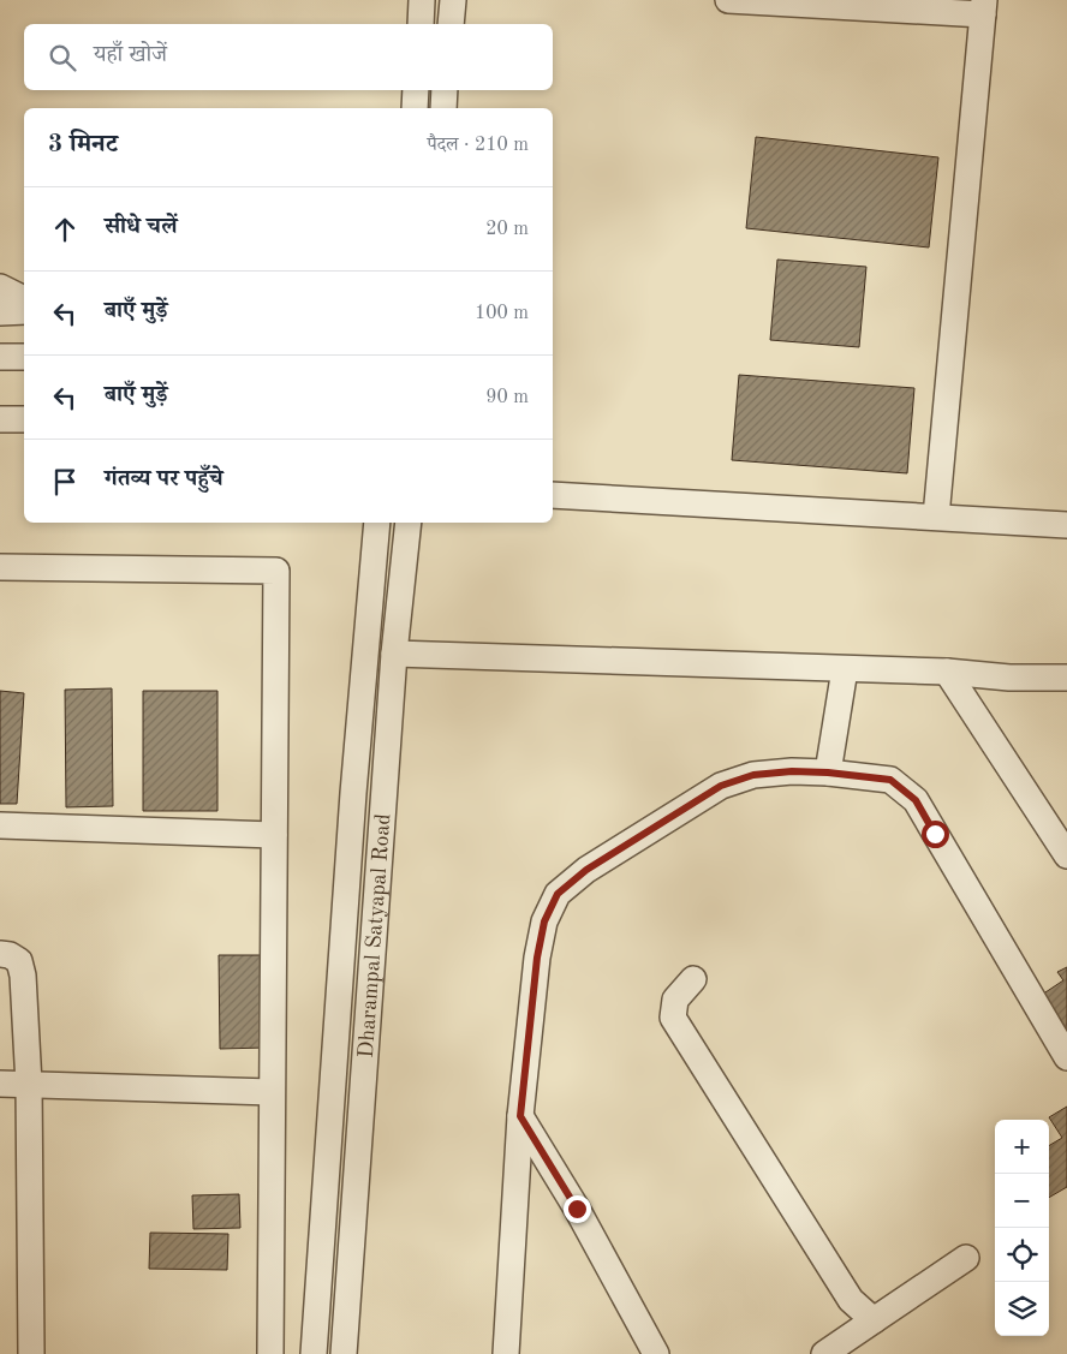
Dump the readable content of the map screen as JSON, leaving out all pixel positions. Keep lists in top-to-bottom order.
{
  "streets": {
    "street": ["Dharampal Satyapal Road"]
  },
  "page": {
    "search": "यहाँ खोजें",
    "heading": ["3 मिनट", "पैदल · 210 m"],
    "list": [
      ["सीधे चलें", "20 m"],
      ["बाएँ मुड़ें", "100 m"],
      ["बाएँ मुड़ें", "90 m"],
      "गंतव्य पर पहुँचे"
    ],
    "map_buttons": ["+", "−"]
  }
}
